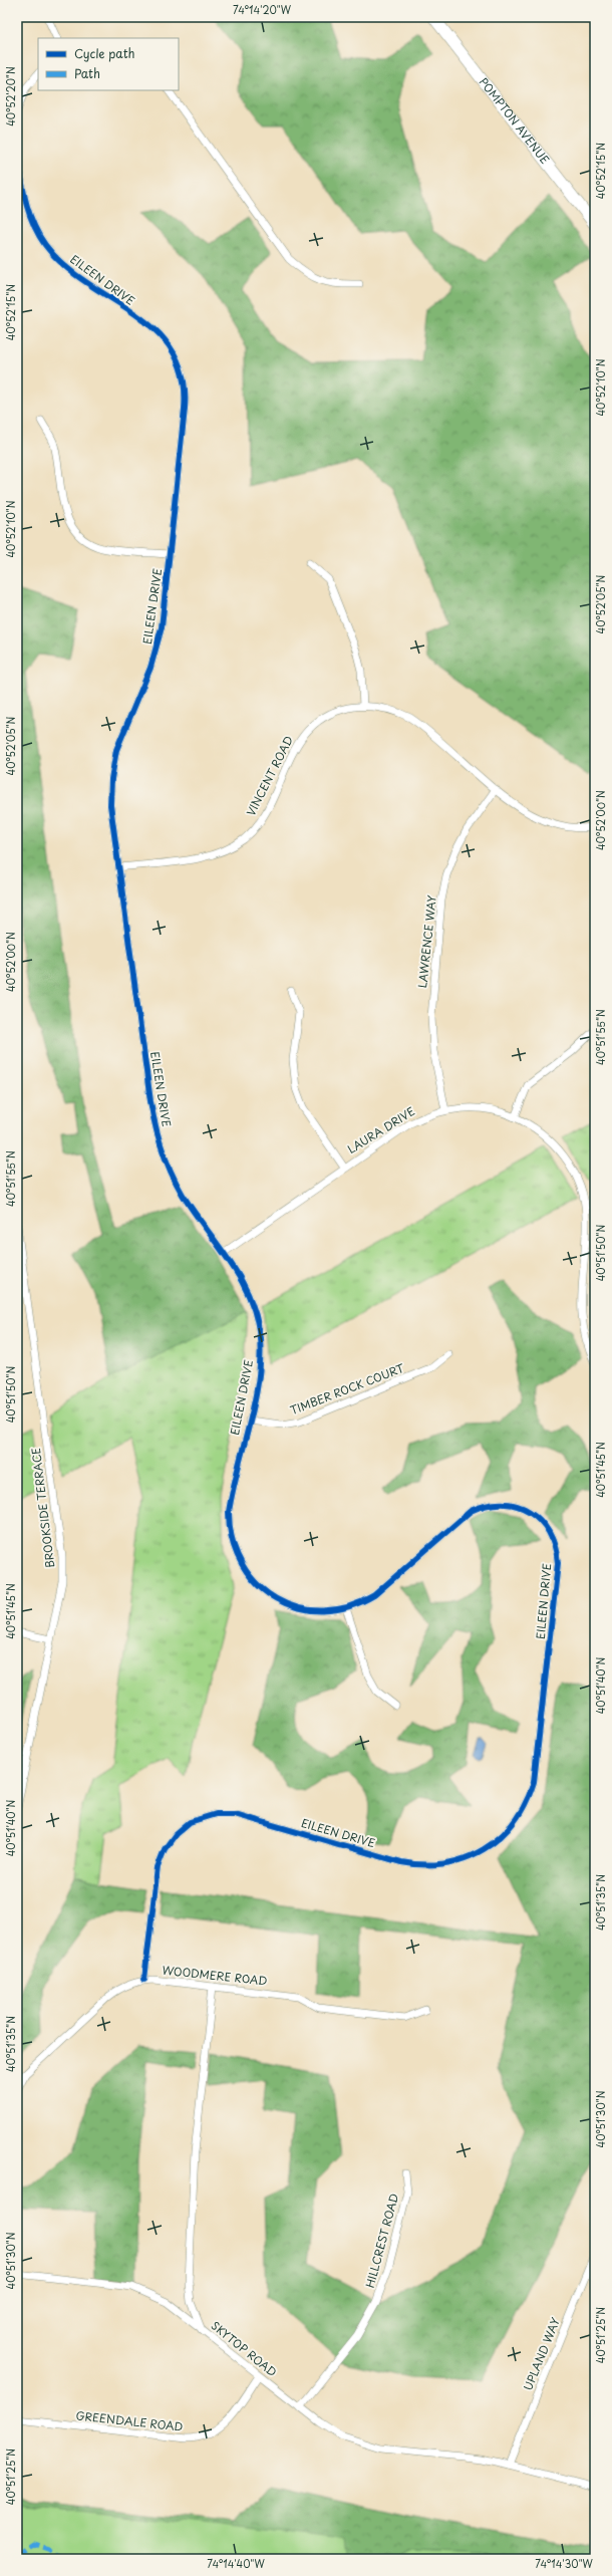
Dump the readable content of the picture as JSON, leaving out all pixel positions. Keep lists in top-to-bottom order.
{
  "streets": {
    "main road": ["POMPTON AVENUE"],
    "street": [
      "EILEEN DRIVE",
      "VINCENT ROAD",
      "LAWRENCE WAY",
      "LAURA DRIVE",
      "TIMBER ROCK COURT",
      "BROOKSIDE TERRACE",
      "WOODMERE ROAD",
      "HILLCREST ROAD",
      "SKYTOP ROAD",
      "UPLAND WAY",
      "GREENDALE ROAD"
    ]
  },
  "crossings": [
    ["EILEEN DRIVE", "VINCENT ROAD"],
    ["EILEEN DRIVE", "LAURA DRIVE"],
    ["EILEEN DRIVE", "TIMBER ROCK COURT"],
    ["EILEEN DRIVE", "WOODMERE ROAD"],
    ["VINCENT ROAD", "LAWRENCE WAY"],
    ["LAWRENCE WAY", "LAURA DRIVE"],
    ["WOODMERE ROAD", "SKYTOP ROAD"],
    ["HILLCREST ROAD", "SKYTOP ROAD"],
    ["SKYTOP ROAD", "UPLAND WAY"],
    ["SKYTOP ROAD", "GREENDALE ROAD"]
  ],
  "legend": ["Cycle path", "Path"],
  "coordinates": [
    "74°14'20\"W",
    "40°52'20\"N",
    "40°52'15\"N",
    "40°52'10\"N",
    "40°52'05\"N",
    "40°52'00\"N",
    "40°51'55\"N",
    "40°51'50\"N",
    "40°51'45\"N",
    "40°51'40\"N",
    "40°51'35\"N",
    "40°51'30\"N",
    "40°51'25\"N",
    "74°14'40\"W",
    "74°14'30\"W"
  ]
}
